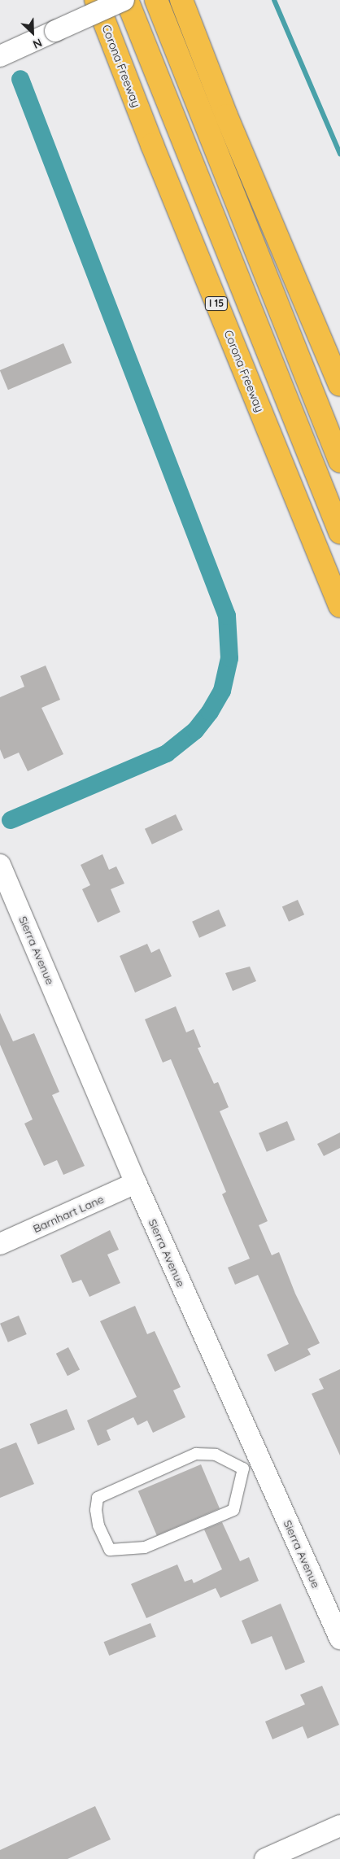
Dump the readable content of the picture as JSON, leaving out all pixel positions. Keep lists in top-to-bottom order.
{
  "streets": {
    "highway": ["Corona Freeway", "I 15"],
    "street": ["Sierra Avenue", "Barnhart Lane"]
  },
  "crossings": [
    ["Sierra Avenue", "Barnhart Lane"]
  ],
  "north": "bottom right"
}
